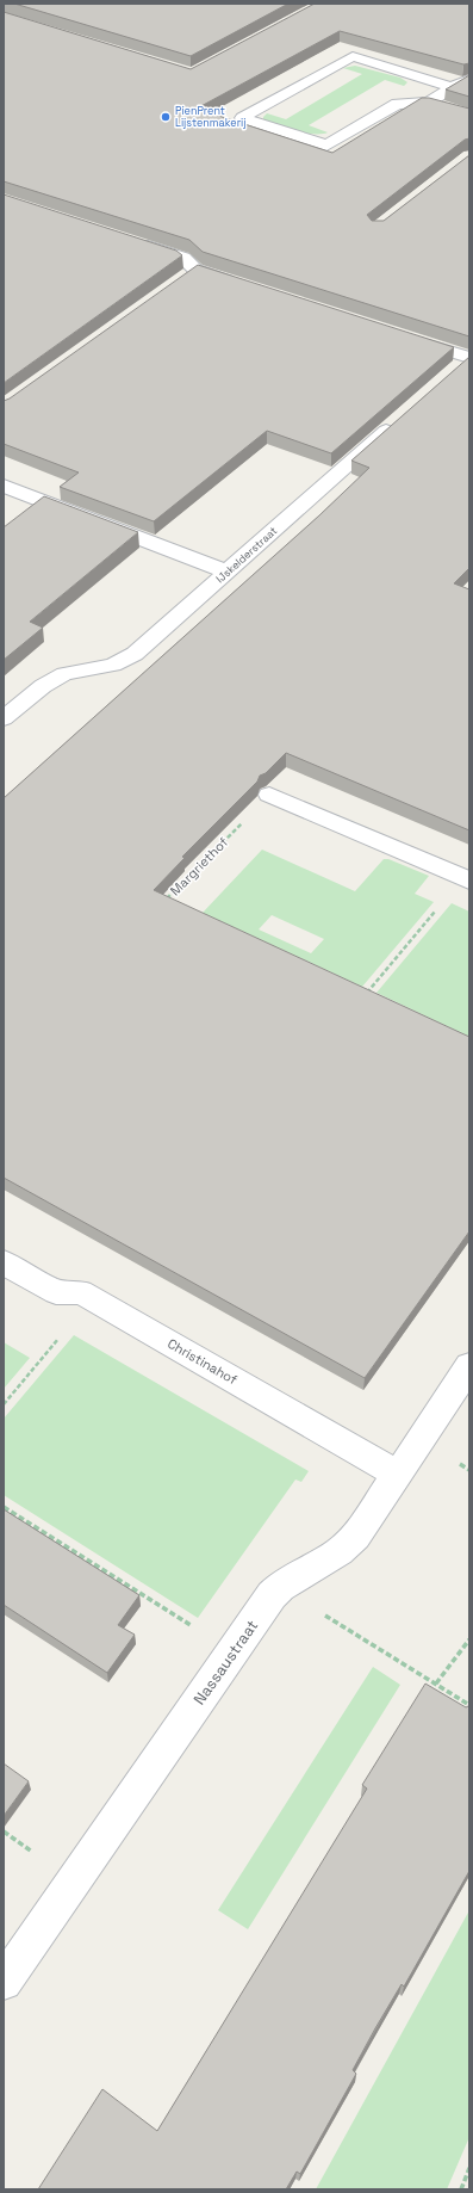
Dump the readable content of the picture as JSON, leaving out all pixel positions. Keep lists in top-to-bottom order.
{
  "streets": {
    "street": ["IJskelderstraat", "Christinahof", "Nassaustraat"],
    "path": ["Margriethof"]
  },
  "crossings": [
    ["Christinahof", "Nassaustraat"]
  ],
  "places": ["PienPrent Lijstenmakerij"]
}
